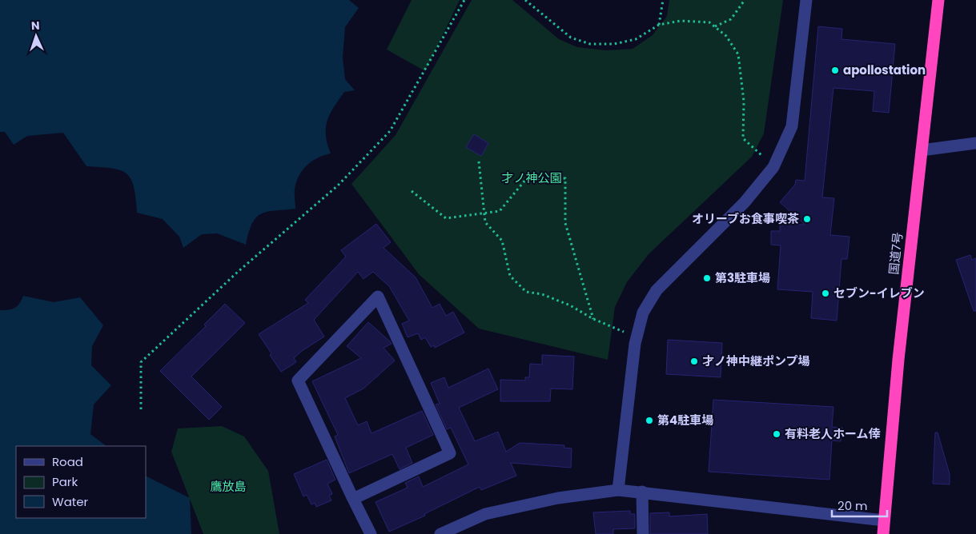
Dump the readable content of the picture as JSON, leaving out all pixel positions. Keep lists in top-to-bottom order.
{
  "streets": {
    "highway": ["国道7号"]
  },
  "parks": ["才ノ神公園", "鷹放島"],
  "places": [
    "apollostation",
    "オリーブお食事喫茶",
    "第3駐車場",
    "セブン-イレブン",
    "才ノ神中継ポンプ場",
    "第4駐車場",
    "有料老人ホーム倖"
  ],
  "legend": ["Road", "Park", "Water"],
  "scale_bar": "20 m",
  "north": "top"
}
